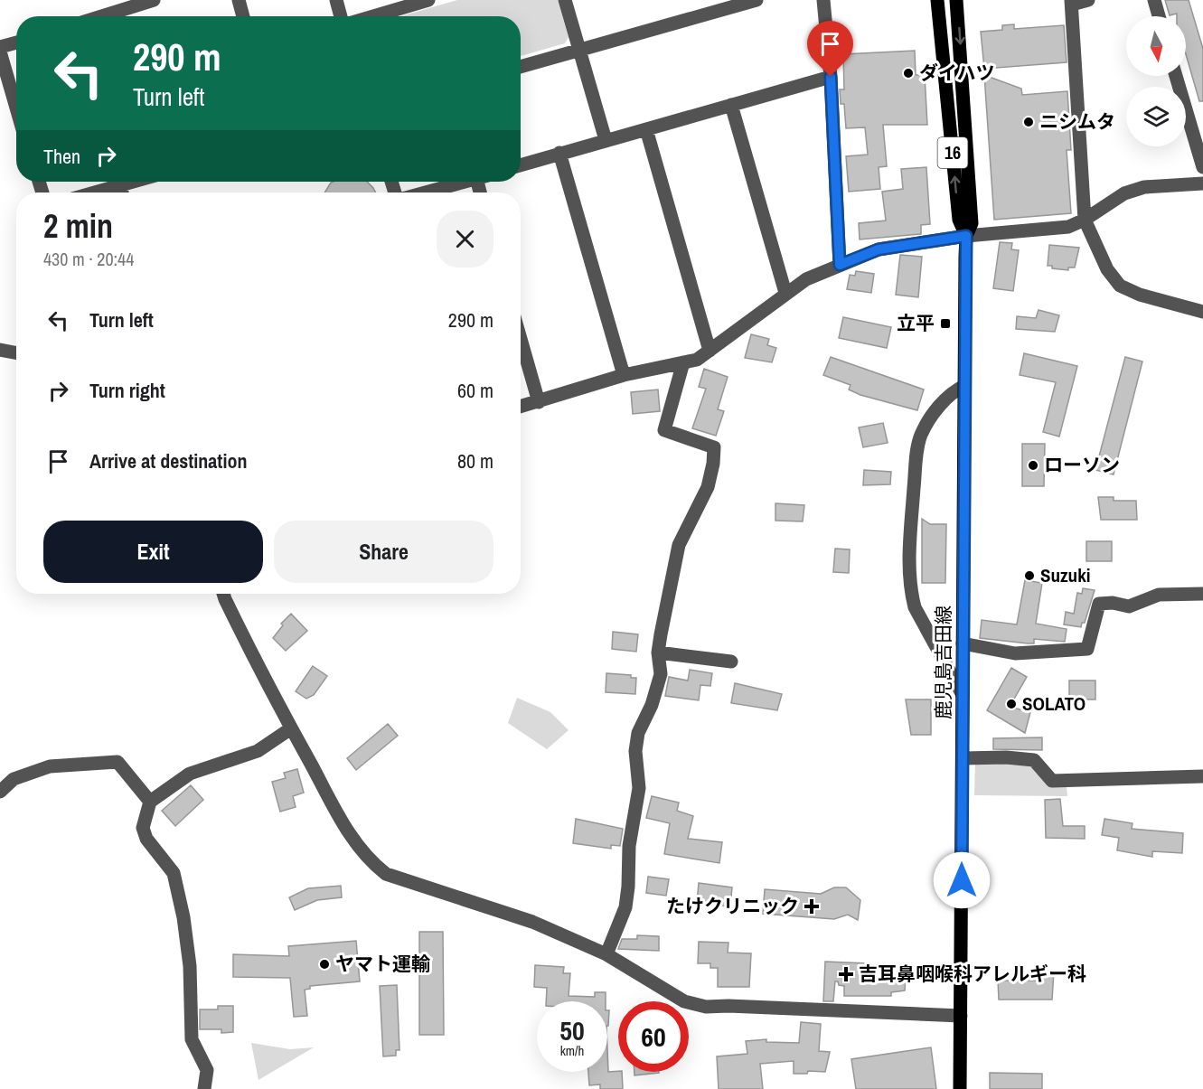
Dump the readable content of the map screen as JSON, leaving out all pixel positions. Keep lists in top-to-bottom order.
{
  "streets": {
    "main road": ["16", "鹿児島吉田線"]
  },
  "places": {
    "other": [
      "ダイハツ",
      "ニシムタ",
      "ローソン",
      "Suzuki",
      "SOLATO",
      "ヤマト運輸"
    ],
    "transit": ["立平"],
    "health": ["たけクリニック", "吉耳鼻咽喉科アレルギー科"]
  },
  "north": "bottom",
  "page": {
    "turn": ["290 m", "Turn left"],
    "then": "Then",
    "heading": ["2 min", "430 m · 20:44"],
    "list": [
      {
        "name": "Turn left",
        "value": "290 m"
      },
      {
        "name": "Turn right",
        "value": "60 m"
      },
      {
        "name": "Arrive at destination",
        "value": "80 m"
      }
    ],
    "buttons": ["Exit", "Share"],
    "speed": "50 km/h",
    "limit": "60"
  }
}
